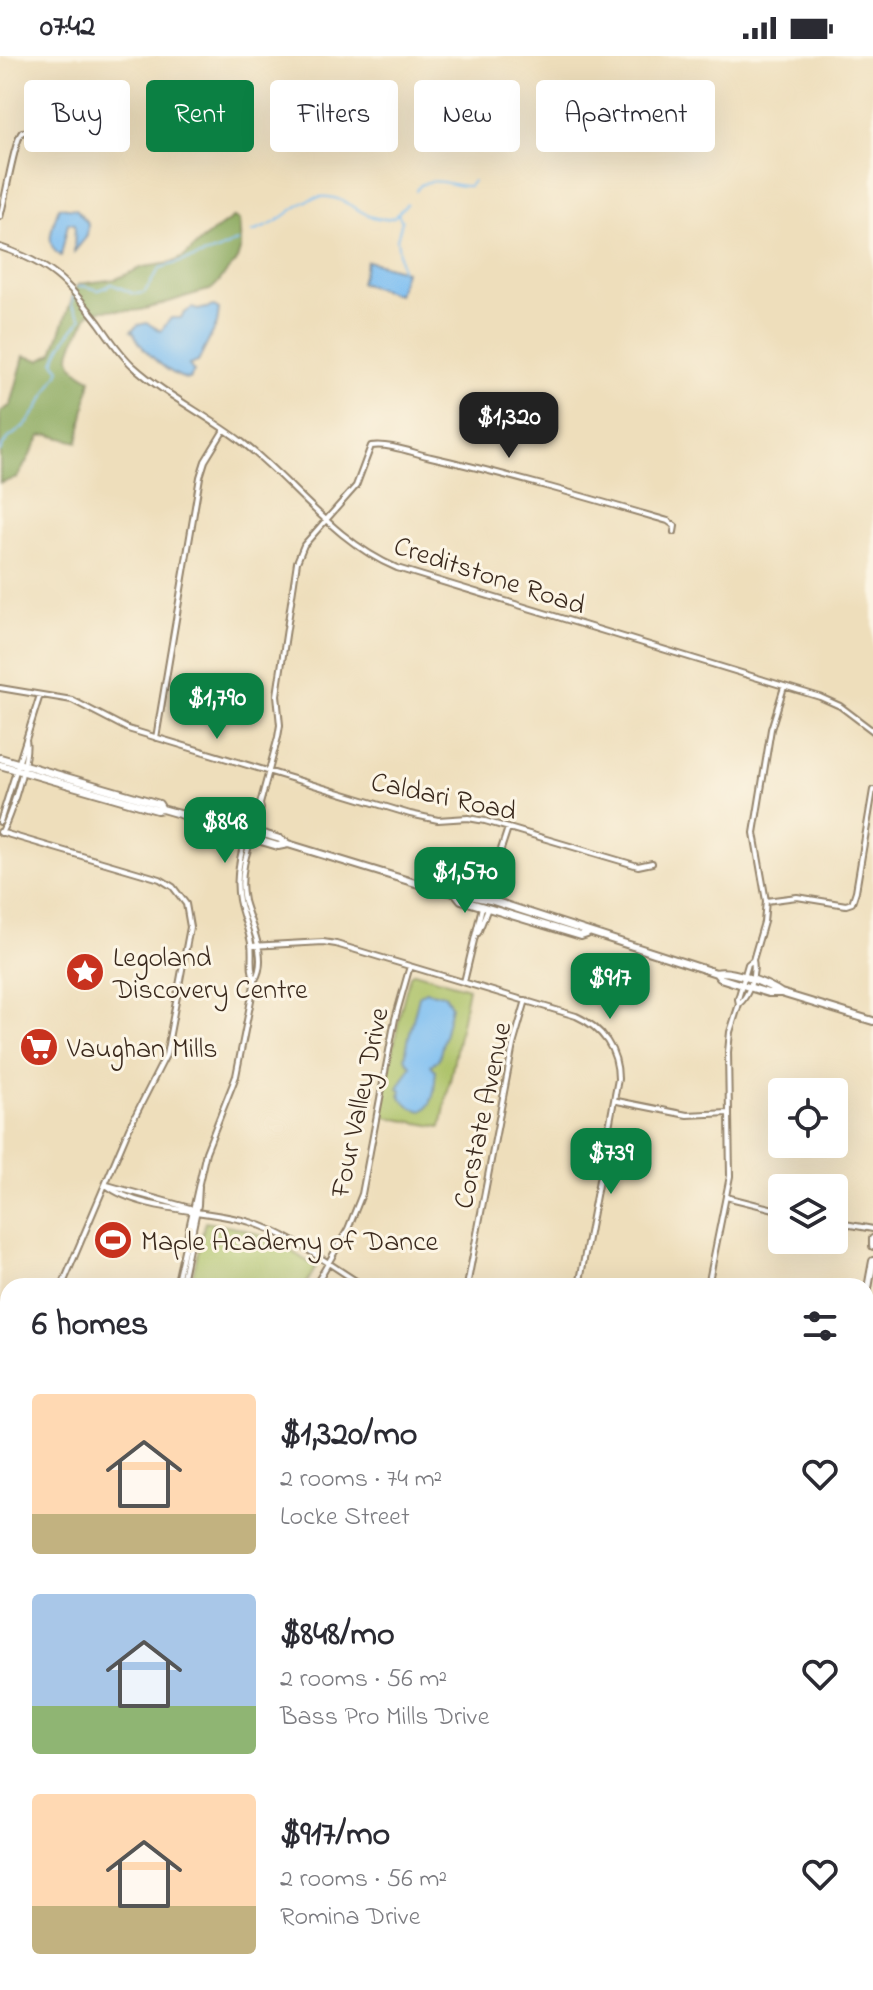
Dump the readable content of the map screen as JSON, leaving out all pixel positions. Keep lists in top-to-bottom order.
{
  "streets": {
    "street": [
      "Creditstone Road",
      "Caldari Road",
      "Four Valley Drive",
      "Corstate Avenue"
    ]
  },
  "places": {
    "place": ["Legoland Discovery Centre"],
    "supermarket": ["Vaughan Mills"],
    "sports": ["Maple Academy of Dance"]
  },
  "page": {
    "status": "07:42",
    "chip": [
      "Buy",
      "Rent",
      "Filters",
      "New",
      "Apartment"
    ],
    "price": [
      "$1,320",
      "$1,790",
      "$848",
      "$1,570",
      "$917",
      "$739"
    ],
    "heading": "6 homes",
    "list": [
      {
        "name": "$1,320/mo",
        "note": "2 rooms · 74 m² · Locke Street"
      },
      {
        "name": "$848/mo",
        "note": "2 rooms · 56 m² · Bass Pro Mills Drive"
      },
      {
        "name": "$917/mo",
        "note": "2 rooms · 56 m² · Romina Drive"
      }
    ]
  }
}
